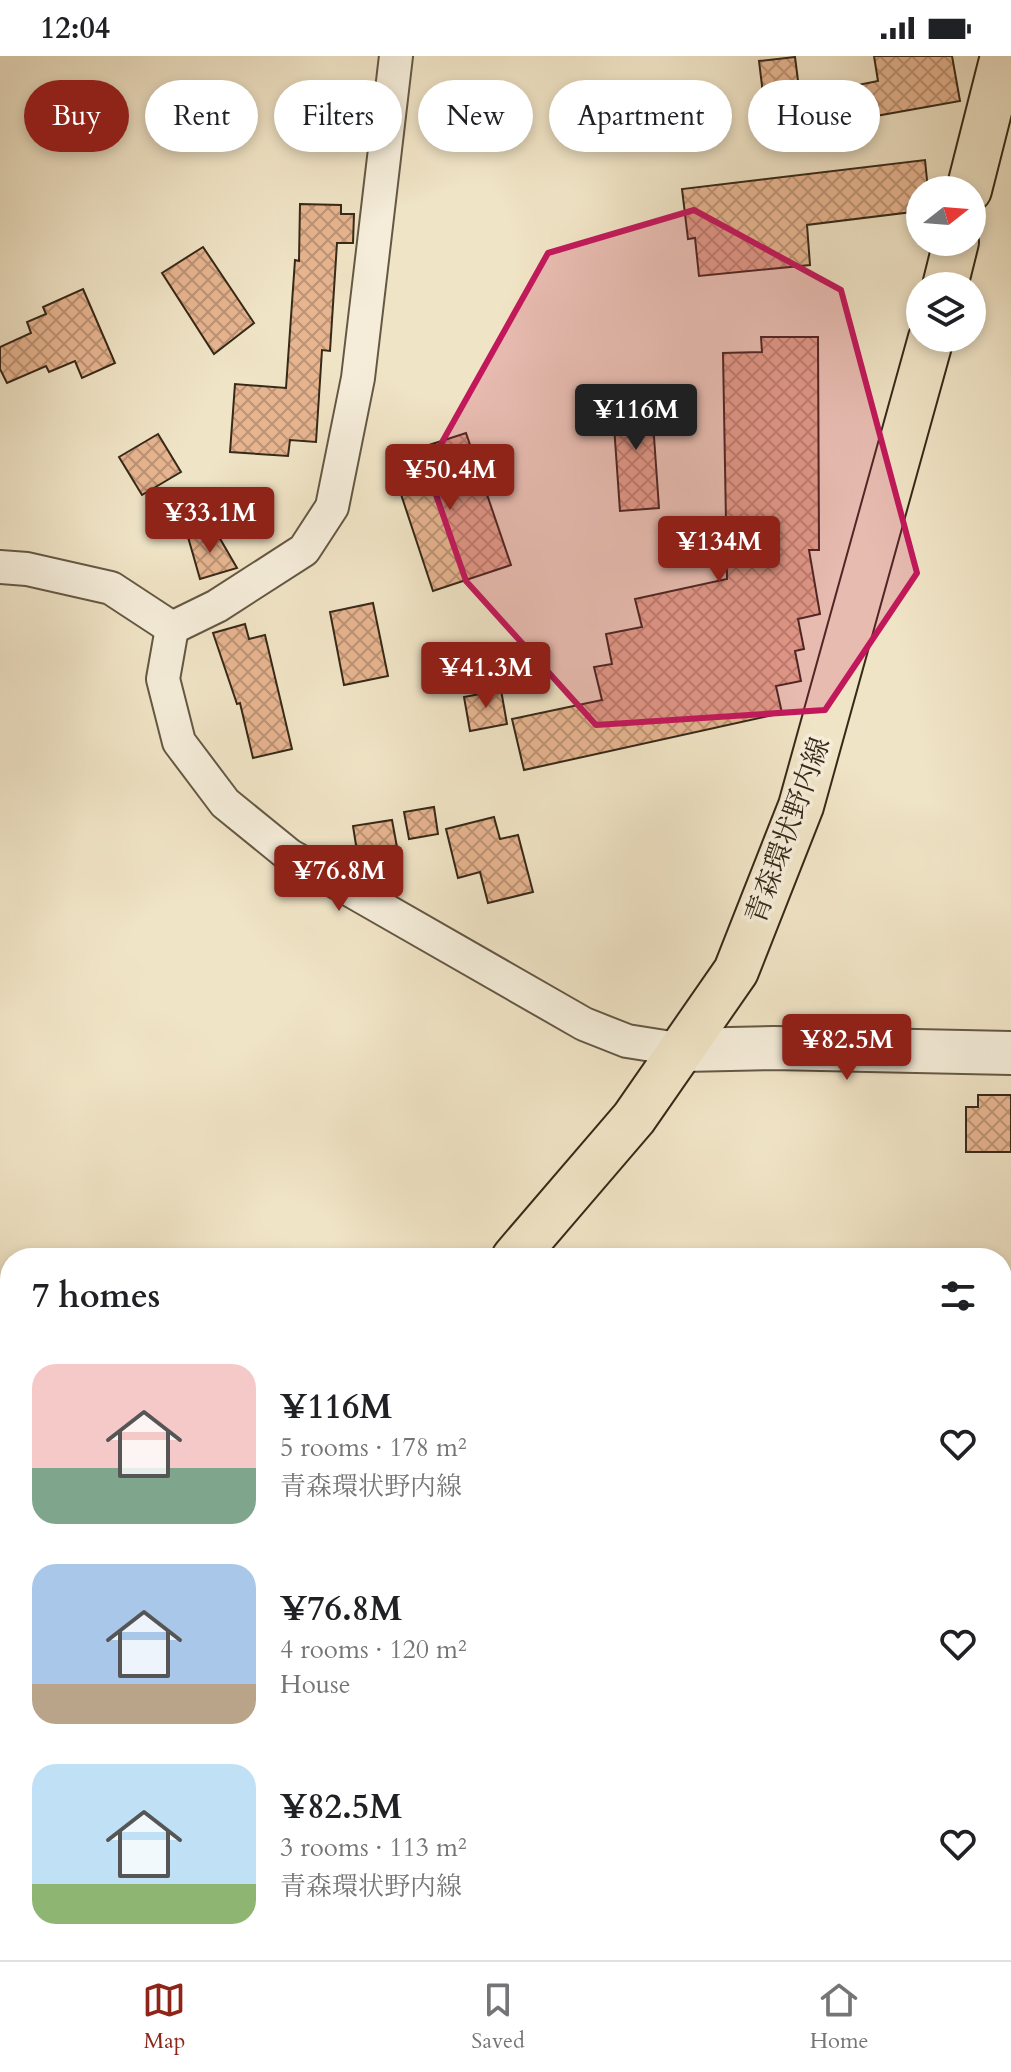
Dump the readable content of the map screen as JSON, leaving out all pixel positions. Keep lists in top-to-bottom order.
{
  "streets": {
    "main road": ["青森環状野内線"]
  },
  "north": "right",
  "page": {
    "status": "12:04",
    "chip": [
      "Buy",
      "Rent",
      "Filters",
      "New",
      "Apartment",
      "House"
    ],
    "price": [
      "¥116M",
      "¥50.4M",
      "¥33.1M",
      "¥134M",
      "¥41.3M",
      "¥76.8M",
      "¥82.5M"
    ],
    "heading": "7 homes",
    "list": [
      {
        "name": "¥116M",
        "note": "5 rooms · 178 m² · 青森環状野内線"
      },
      {
        "name": "¥76.8M",
        "note": "4 rooms · 120 m² · House"
      },
      {
        "name": "¥82.5M",
        "note": "3 rooms · 113 m² · 青森環状野内線"
      }
    ],
    "tabs": ["Map", "Saved", "Home"]
  }
}
